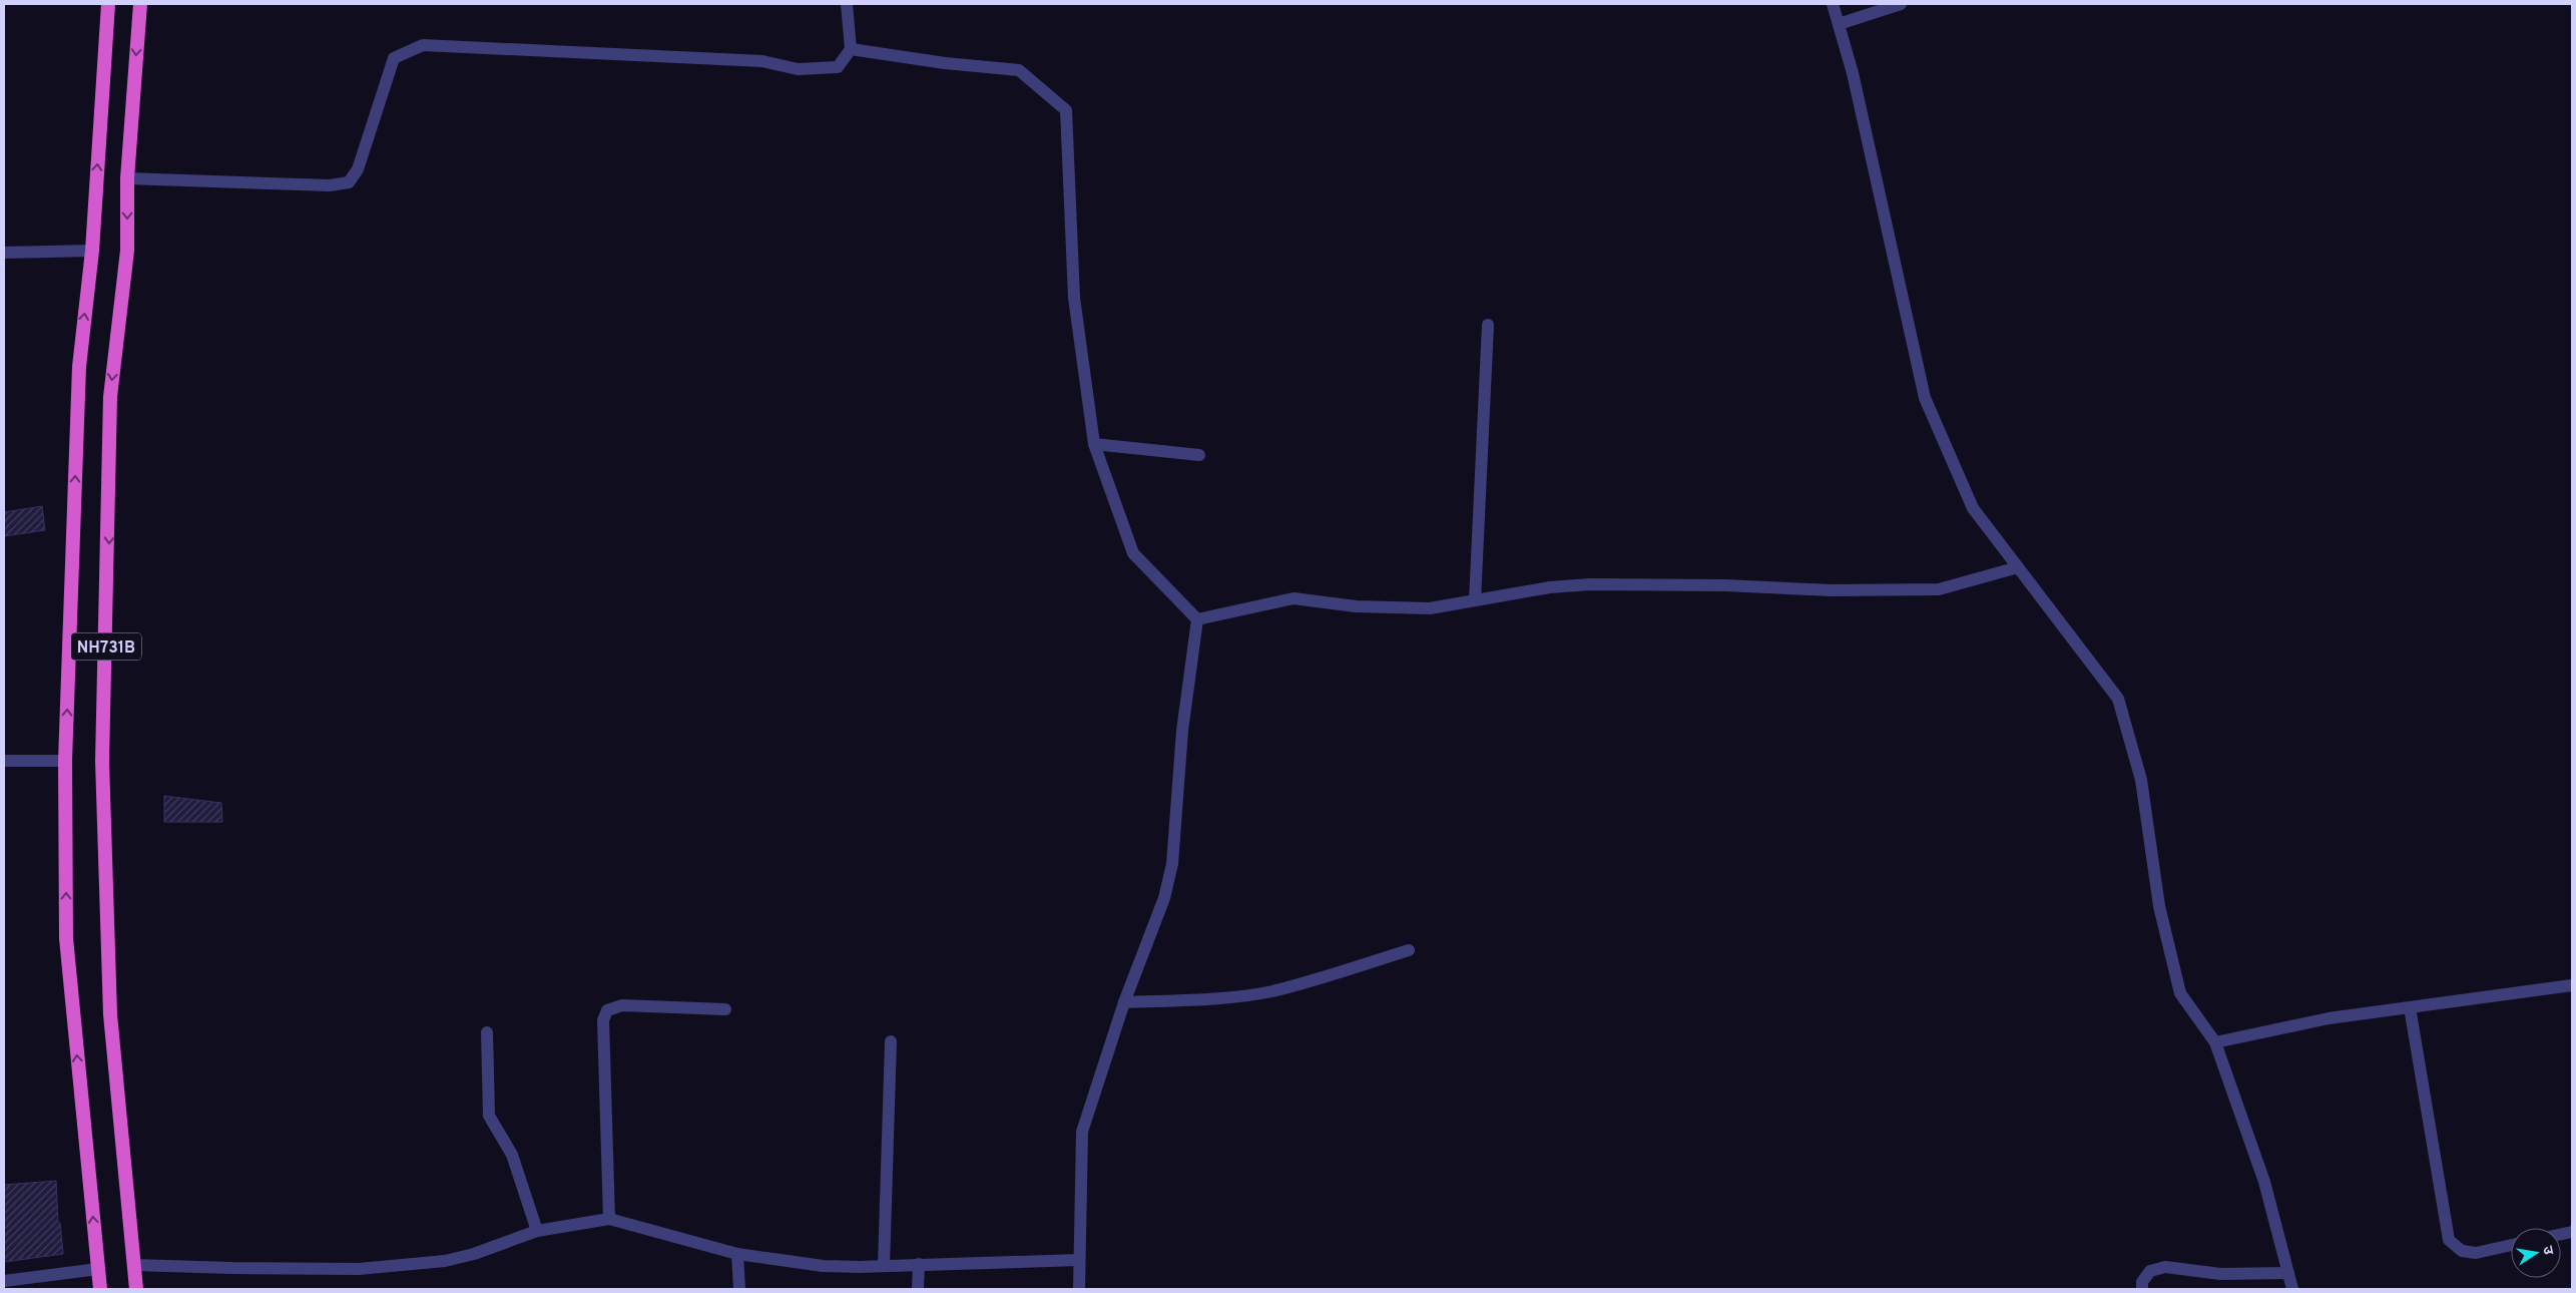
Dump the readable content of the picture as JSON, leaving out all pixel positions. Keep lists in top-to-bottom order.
{
  "streets": {
    "highway": ["NH731B"]
  },
  "north": "right"
}
